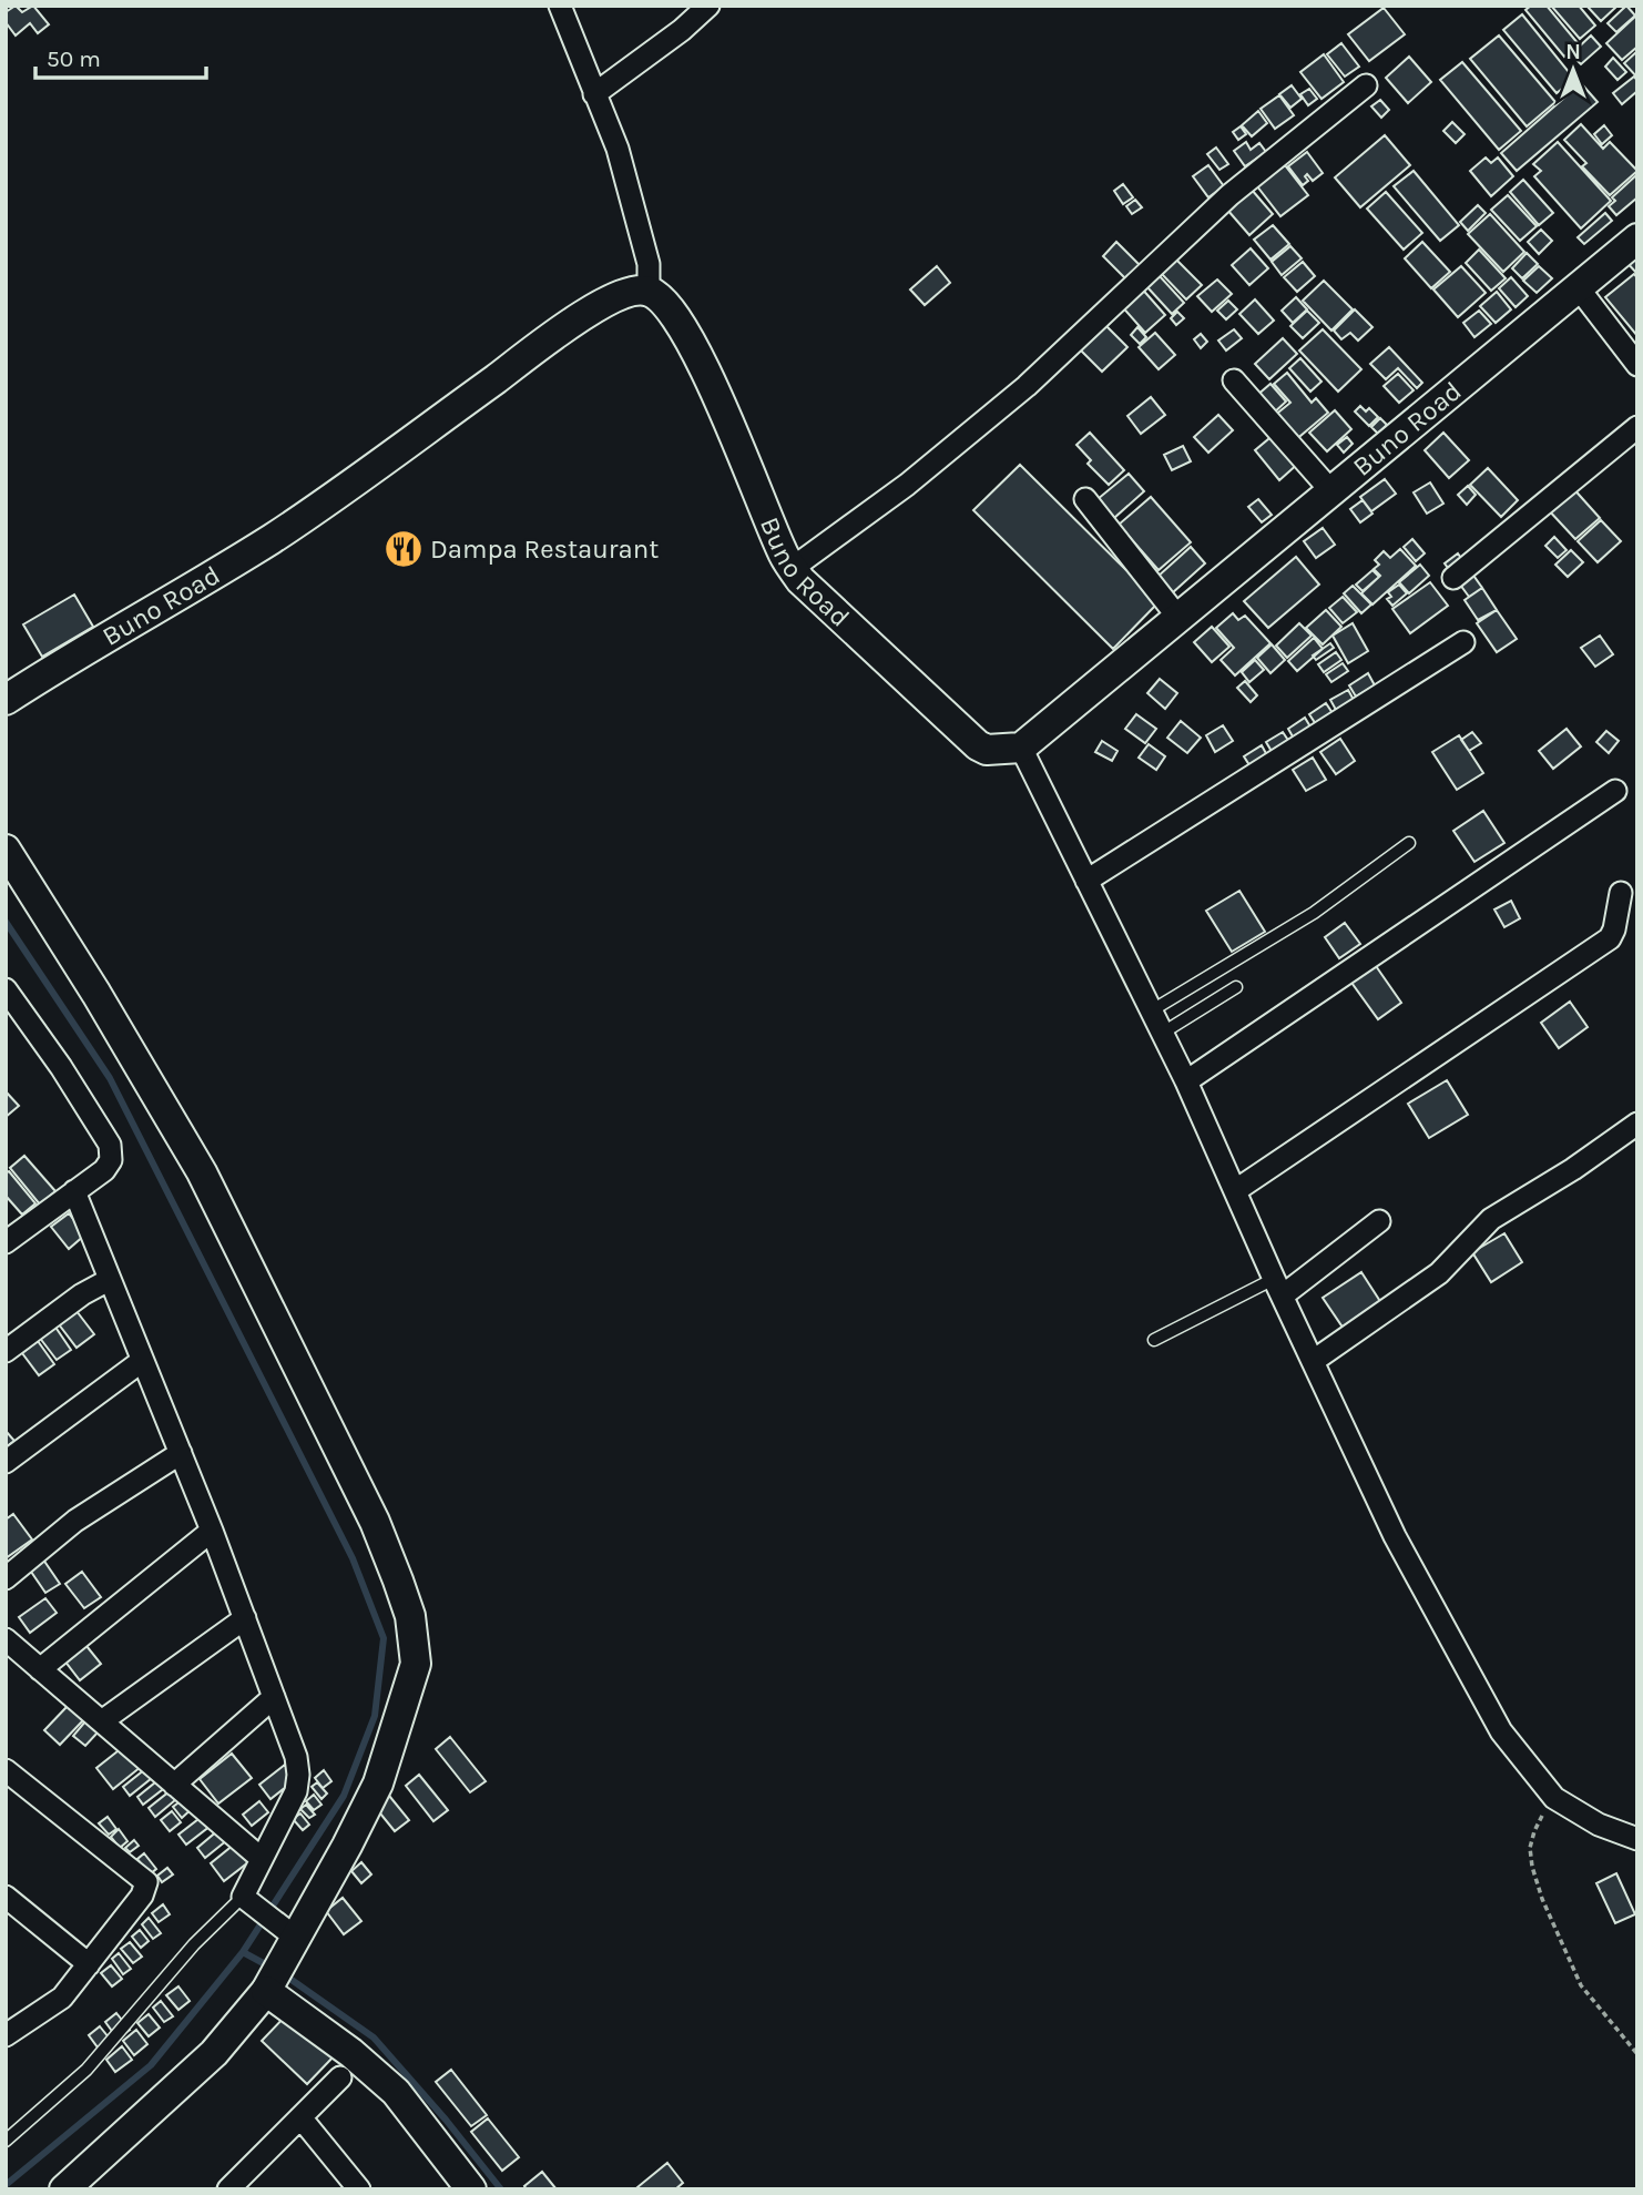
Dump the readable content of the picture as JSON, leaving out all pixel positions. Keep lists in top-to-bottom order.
{
  "streets": {
    "street": ["Buno Road"]
  },
  "places": {
    "restaurant": ["Dampa Restaurant"]
  },
  "scale_bar": "50 m",
  "north": "top"
}
